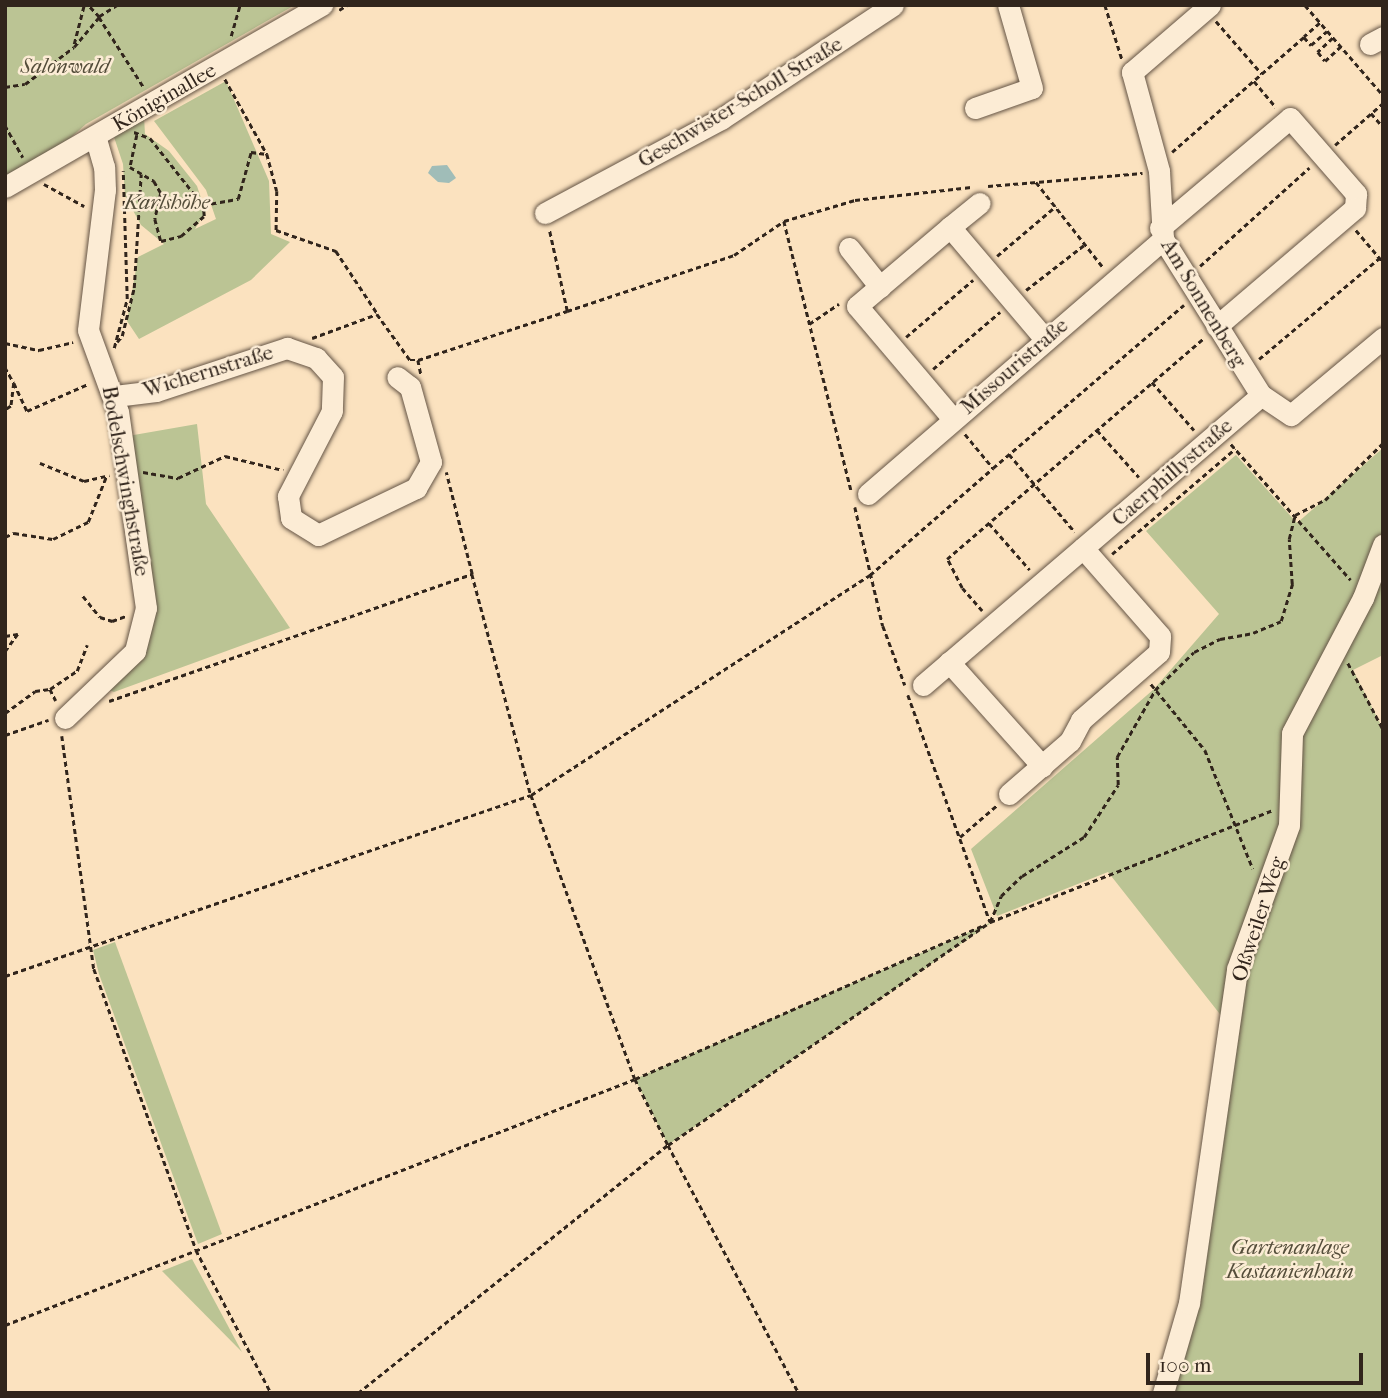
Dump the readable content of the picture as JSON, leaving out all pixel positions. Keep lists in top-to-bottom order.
{
  "streets": {
    "street": [
      "Königinallee",
      "Geschwister-Scholl-Straße",
      "Am Sonnenberg",
      "Missouristraße",
      "Wichernstraße",
      "Caerphillystraße",
      "Bodelschwinghstraße",
      "Oßweiler Weg"
    ]
  },
  "crossings": [
    ["Königinallee", "Bodelschwinghstraße"],
    ["Am Sonnenberg", "Missouristraße"],
    ["Am Sonnenberg", "Caerphillystraße"],
    ["Wichernstraße", "Bodelschwinghstraße"]
  ],
  "parks": ["Salonwald", "Karlshöhe", "Gartenanlage Kastanienhain"],
  "scale_bar": "100 m"
}
